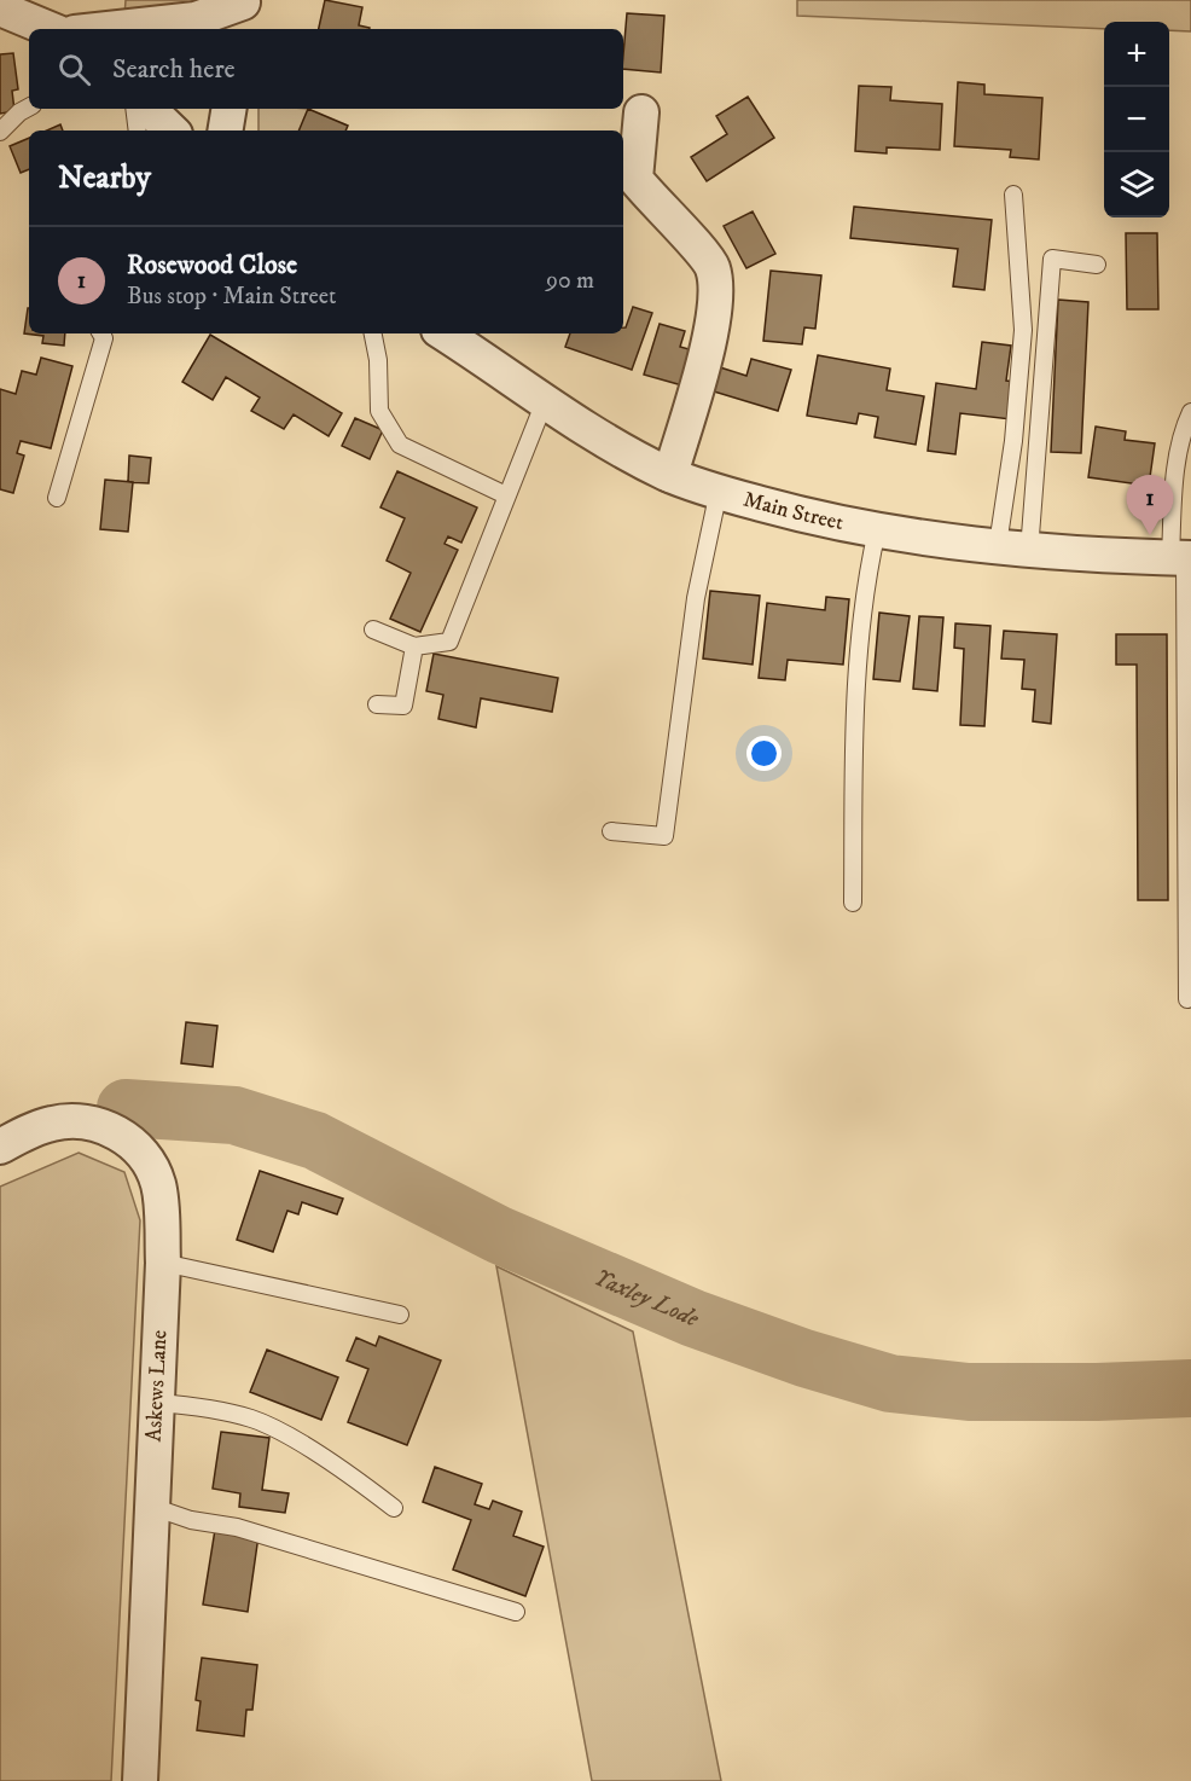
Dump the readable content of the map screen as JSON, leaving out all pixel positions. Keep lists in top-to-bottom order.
{
  "streets": {
    "street": ["Main Street", "Askews Lane"]
  },
  "water": ["Yaxley Lode"],
  "page": {
    "map_buttons": ["+", "−"],
    "search": "Search here",
    "heading": "Nearby",
    "list": [
      {
        "mark": "1",
        "name": "Rosewood Close",
        "note": "Bus stop · Main Street",
        "value": "90 m"
      }
    ],
    "pins": "1"
  }
}
